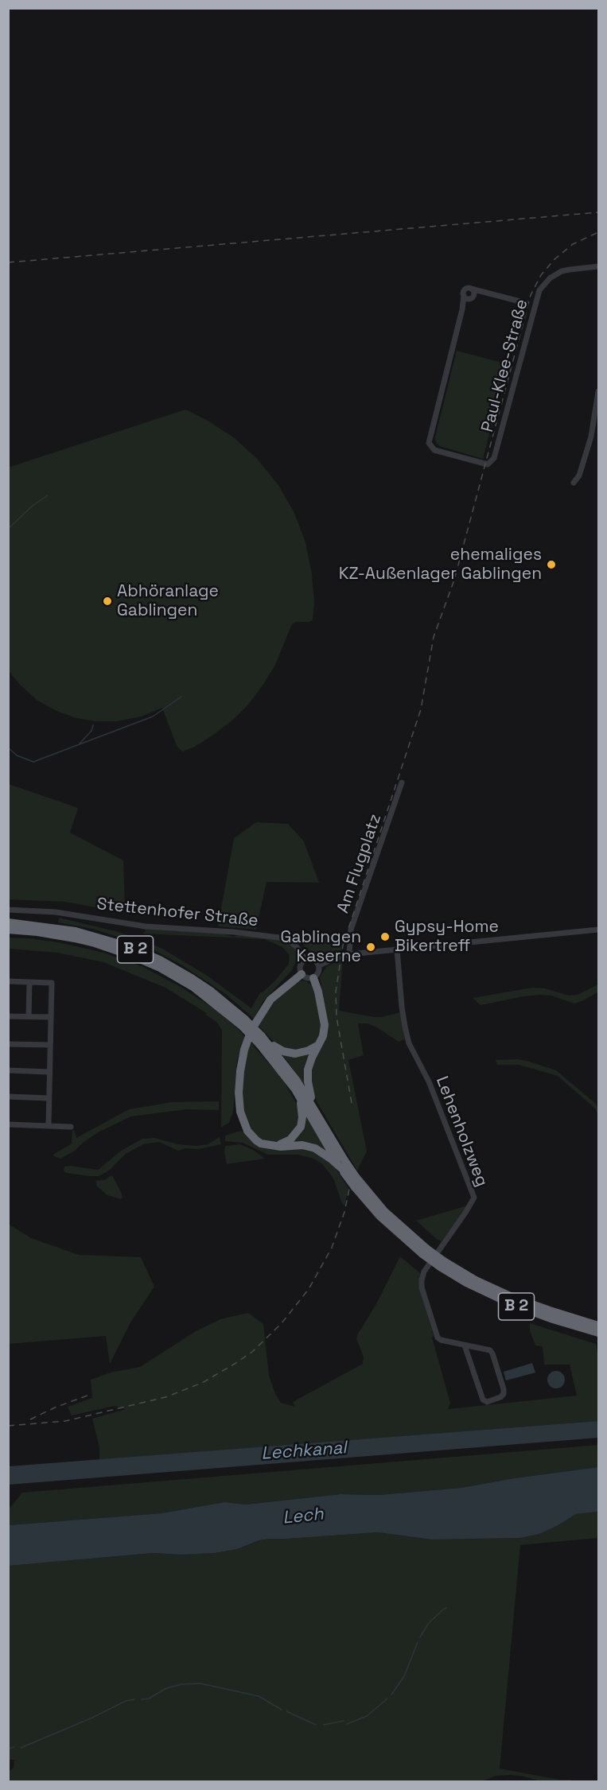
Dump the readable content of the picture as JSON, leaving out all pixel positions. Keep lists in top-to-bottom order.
{
  "streets": {
    "highway": ["B 2"],
    "street": [
      "Paul-Klee-Straße",
      "Am Flugplatz",
      "Stettenhofer Straße",
      "Lehenholzweg"
    ]
  },
  "water": ["Lechkanal", "Lech"],
  "places": [
    "ehemaliges KZ-Außenlager Gablingen",
    "Abhöranlage Gablingen",
    "Gypsy-Home Bikertreff",
    "Gablingen Kaserne"
  ]
}
